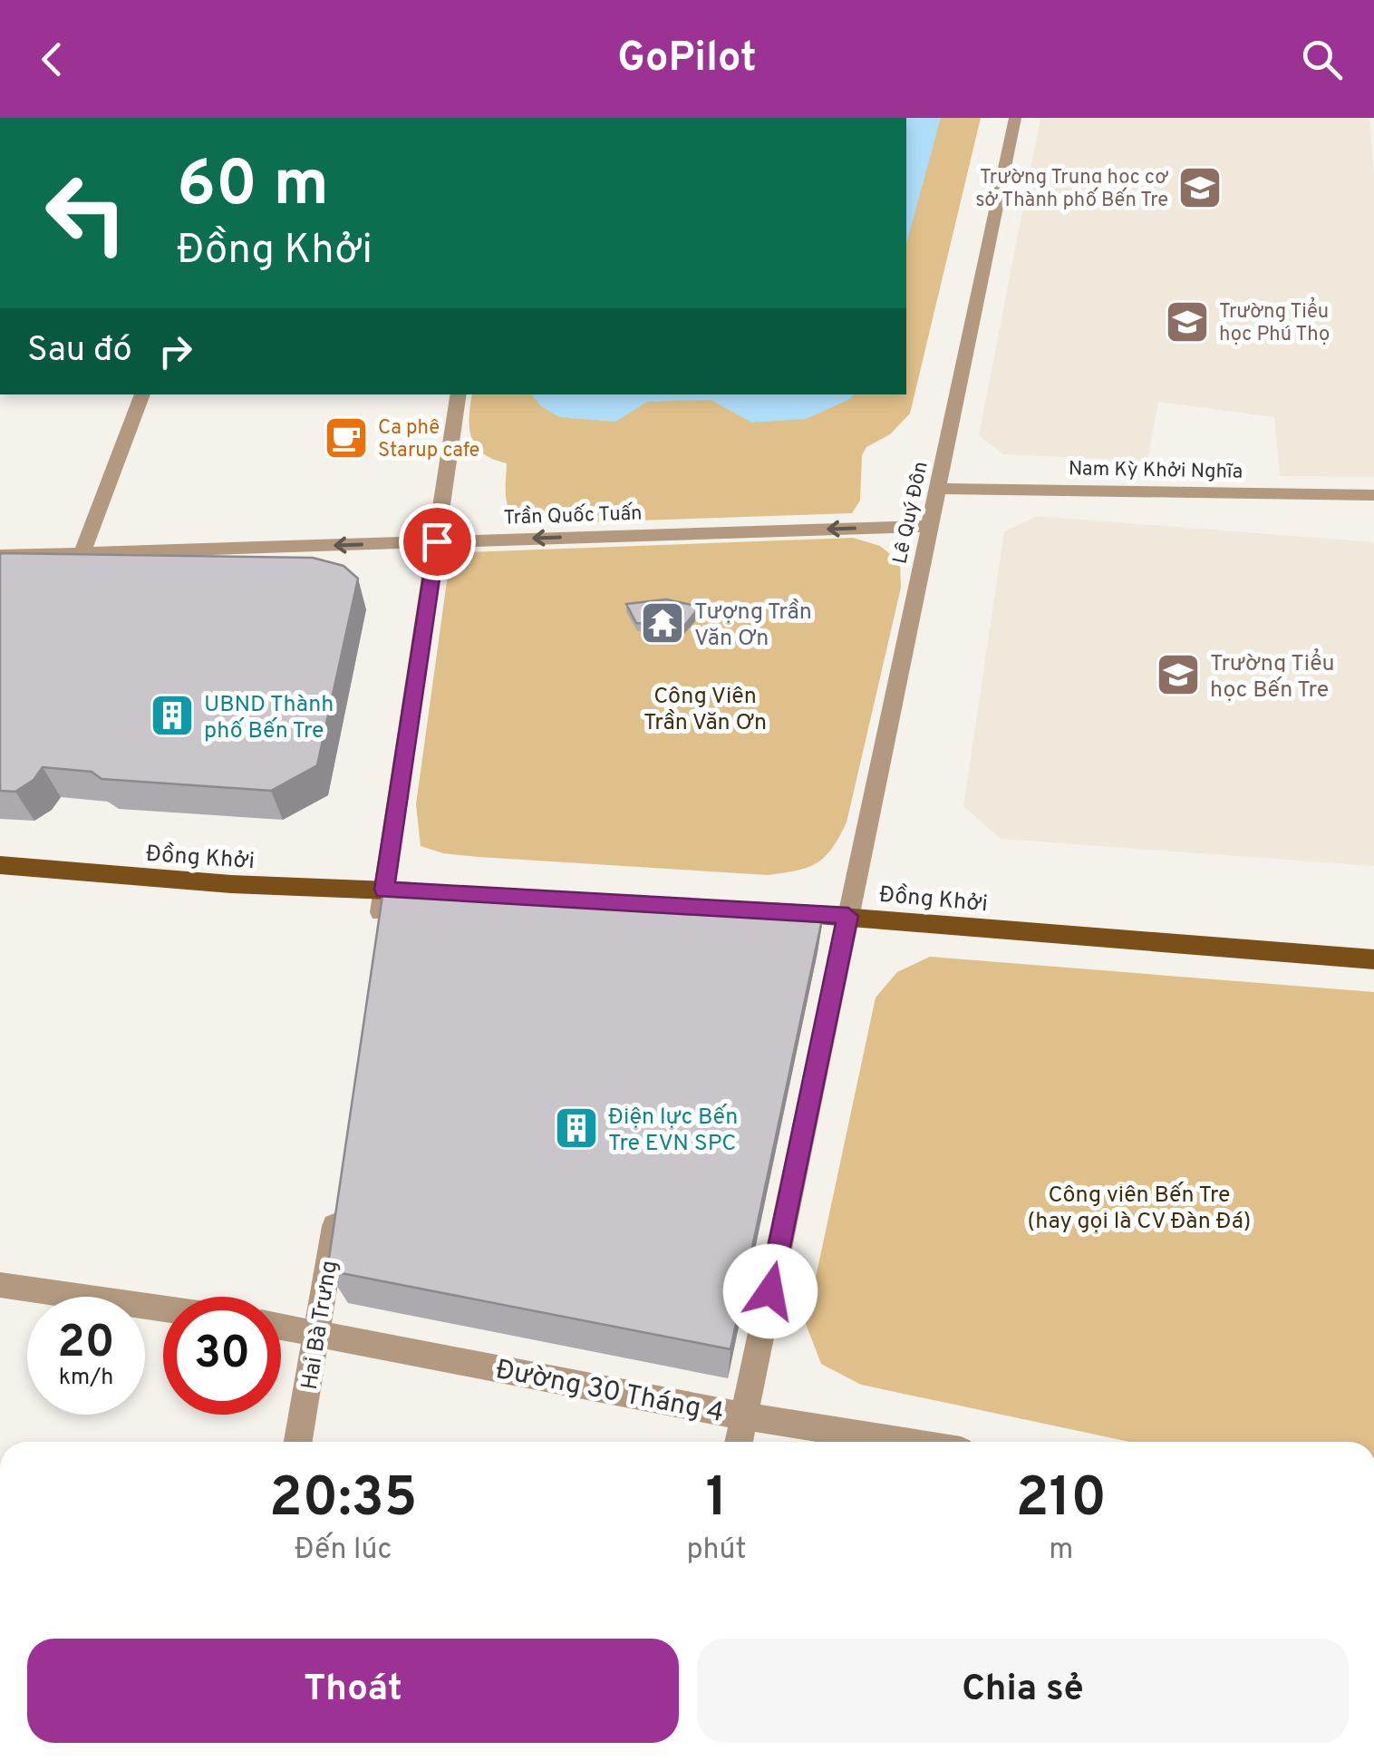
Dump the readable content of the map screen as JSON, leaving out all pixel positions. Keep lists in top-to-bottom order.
{
  "streets": {
    "main road": ["Đồng Khởi"],
    "street": [
      "Nam Kỳ Khởi Nghĩa",
      "Lê Quý Đôn",
      "Trần Quốc Tuấn",
      "Hai Bà Trưng",
      "Đường 30 Tháng 4"
    ]
  },
  "crossings": [
    ["Nam Kỳ Khởi Nghĩa", "Lê Quý Đôn"],
    ["Lê Quý Đôn", "Trần Quốc Tuấn"],
    ["Lê Quý Đôn", "Đồng Khởi"],
    ["Lê Quý Đôn", "Đường 30 Tháng 4"],
    ["Hai Bà Trưng", "Đường 30 Tháng 4"]
  ],
  "one_way": ["Trần Quốc Tuấn"],
  "parks": ["Công Viên Trần Văn Ơn", "Công viên Bến Tre (hay gọi là CV Đàn Đá)"],
  "places": {
    "school or university": ["Trường Trung học cơ sở Thành phố Bến Tre", "Trường Tiểu học Phú Thọ", "Trường Tiểu học Bến Tre"],
    "cafe": ["Ca phê Starup cafe"],
    "temple": ["Tượng Trần Văn Ơn"],
    "building": ["UBND Thành phố Bến Tre", "Điện lực Bến Tre EVN SPC"]
  },
  "page": {
    "header": "GoPilot",
    "turn": ["60 m", "Đồng Khởi"],
    "then": "Sau đó",
    "speed": "20 km/h",
    "limit": "30",
    "eta": [
      "20:35",
      "Đến lúc",
      "1",
      "phút",
      "210",
      "m"
    ],
    "buttons": ["Thoát", "Chia sẻ"]
  }
}
